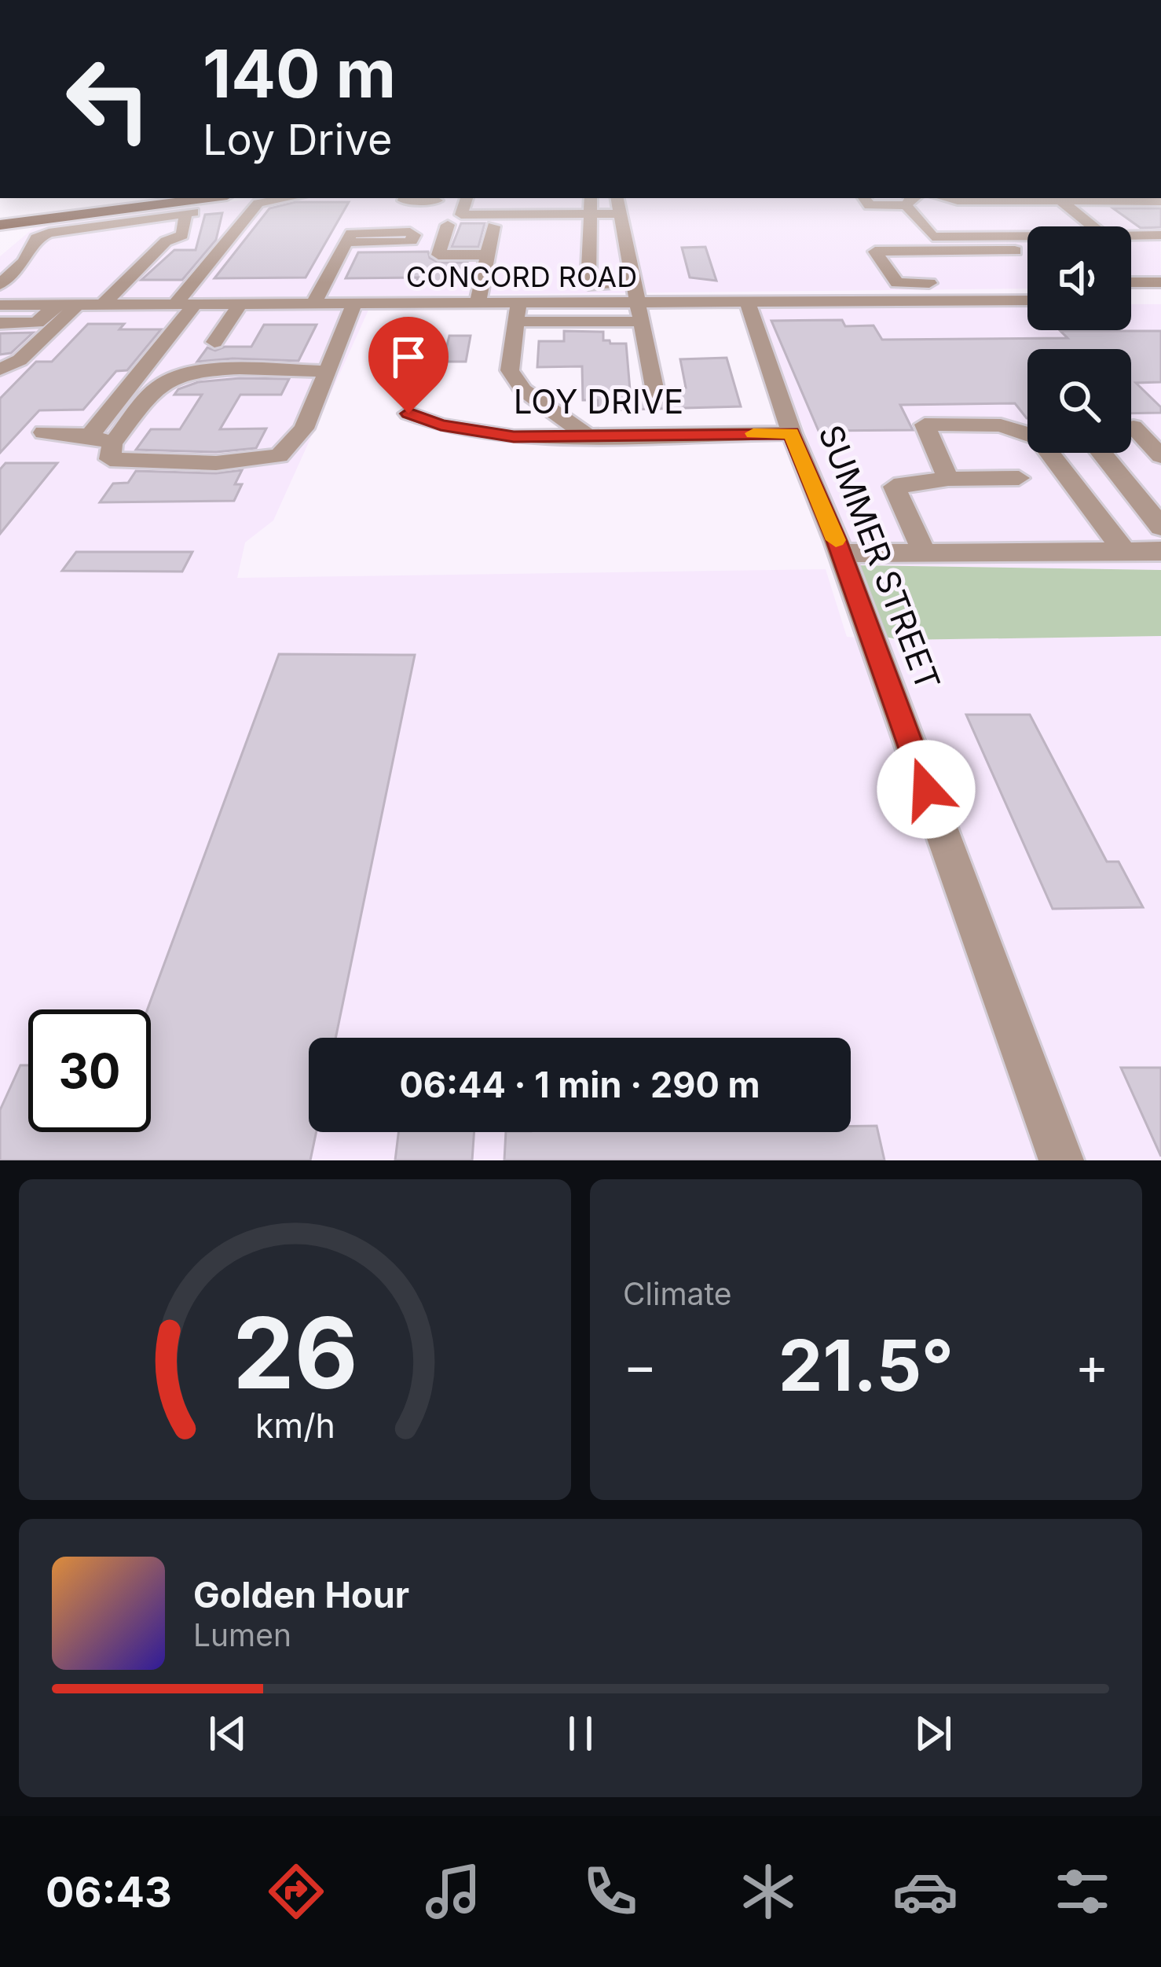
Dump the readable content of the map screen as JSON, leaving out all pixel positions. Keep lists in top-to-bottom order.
{
  "streets": {
    "street": ["CONCORD ROAD", "LOY DRIVE", "SUMMER STREET"]
  },
  "crossings": [
    ["CONCORD ROAD", "SUMMER STREET"],
    ["LOY DRIVE", "SUMMER STREET"]
  ],
  "page": {
    "turn": ["140 m", "Loy Drive"],
    "limit": "30",
    "trip": "06:44 · 1 min · 290 m",
    "tile": "Climate",
    "heat": ["−", "21.5°", "+"],
    "song": ["Golden Hour", "Lumen"],
    "tabs": "06:43",
    "gauge": ["26", "km/h"]
  }
}
